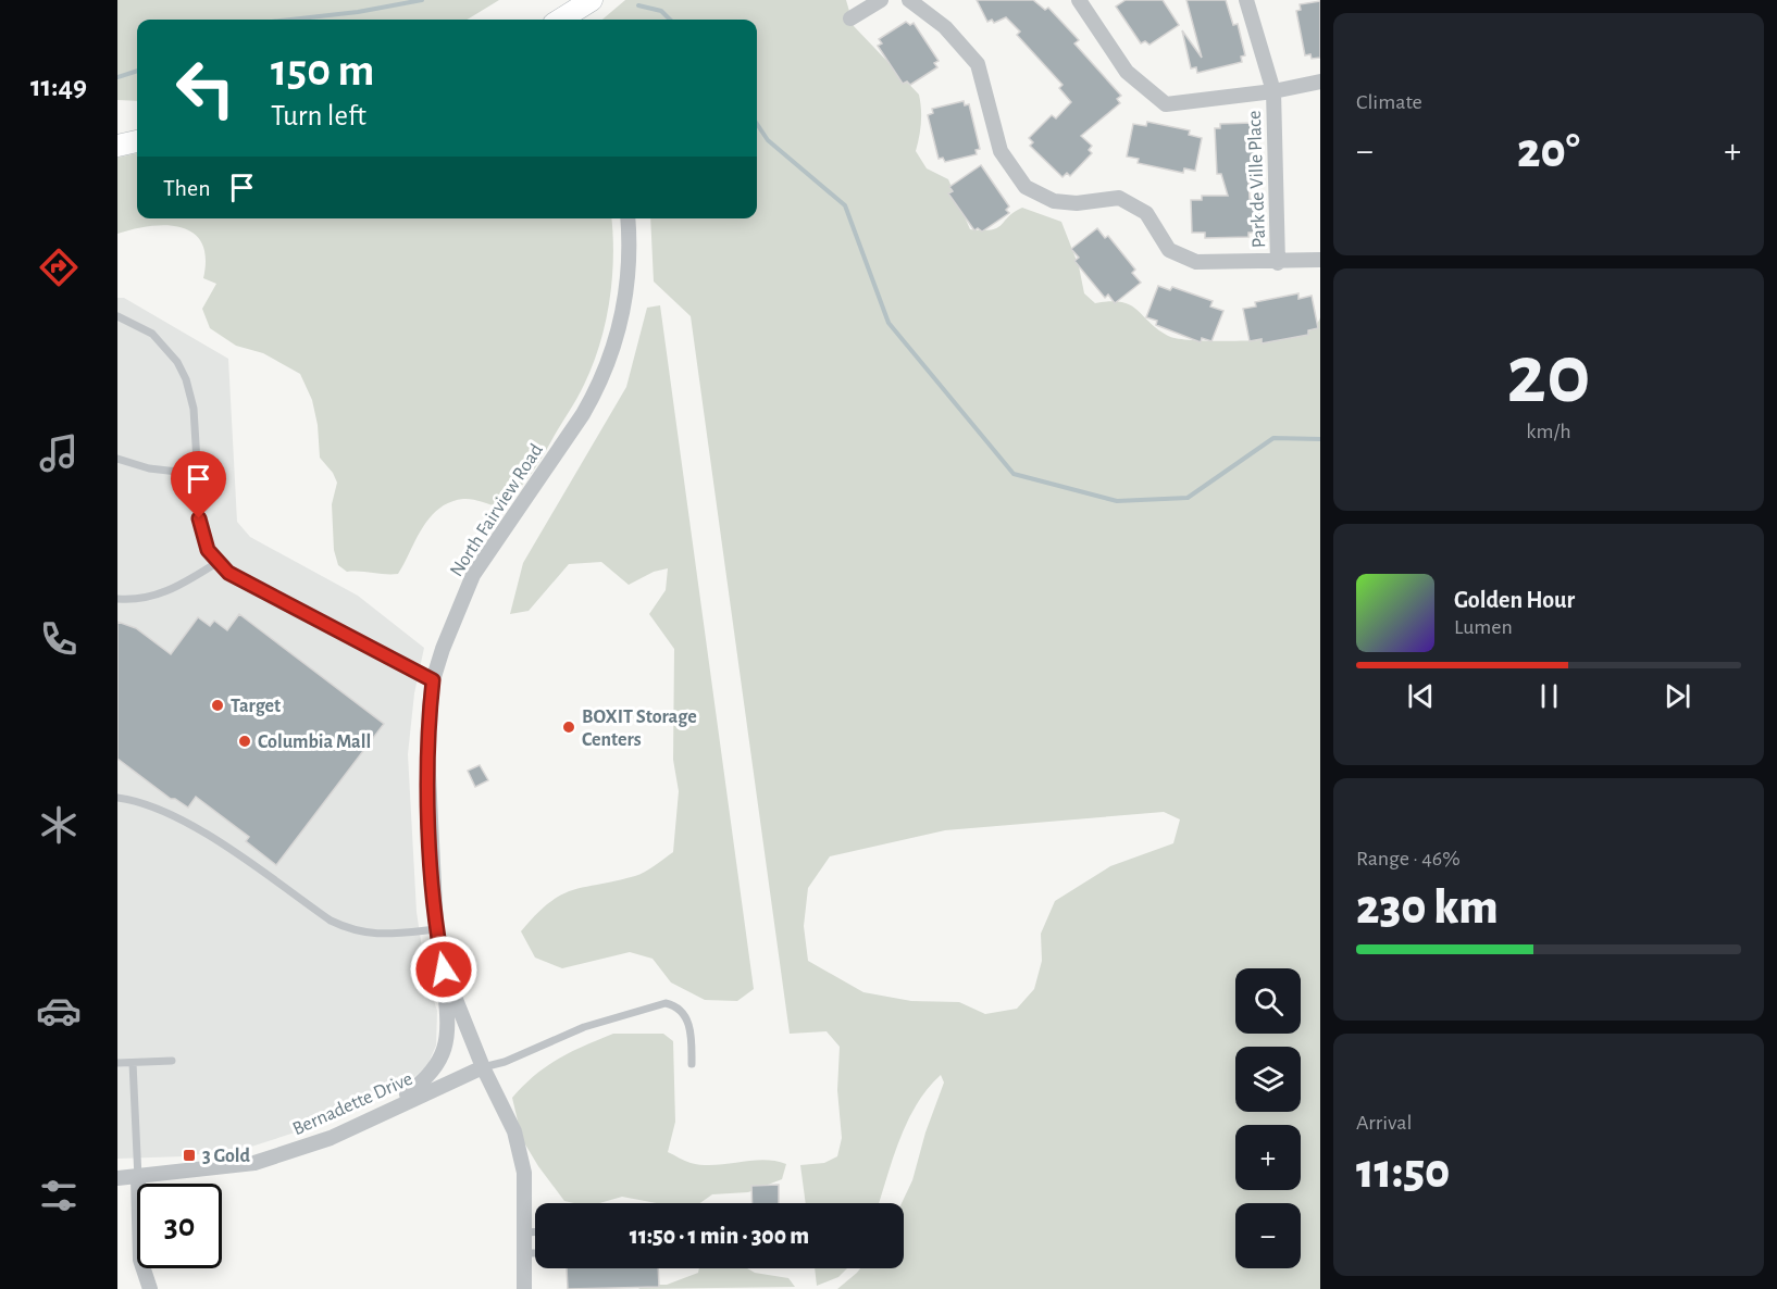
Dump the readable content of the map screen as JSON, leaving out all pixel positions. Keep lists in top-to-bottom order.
{
  "streets": {
    "street": ["Park de Ville Place", "North Fairview Road", "Bernadette Drive"]
  },
  "crossings": [
    ["North Fairview Road", "Bernadette Drive"]
  ],
  "places": {
    "other": ["Target", "BOXIT Storage Centers", "Columbia Mall"],
    "transit": ["3 Gold"]
  },
  "page": {
    "tabs": "11:49",
    "tile": [
      "Climate",
      ["20", "km/h"],
      ["Range · 46%", "230 km"],
      ["Arrival", "11:50"]
    ],
    "turn": ["150 m", "Turn left"],
    "heat": ["−", "20°", "+"],
    "then": "Then",
    "song": ["Golden Hour", "Lumen"],
    "map_buttons": ["+", "−"],
    "limit": "30",
    "trip": "11:50 · 1 min · 300 m"
  }
}
